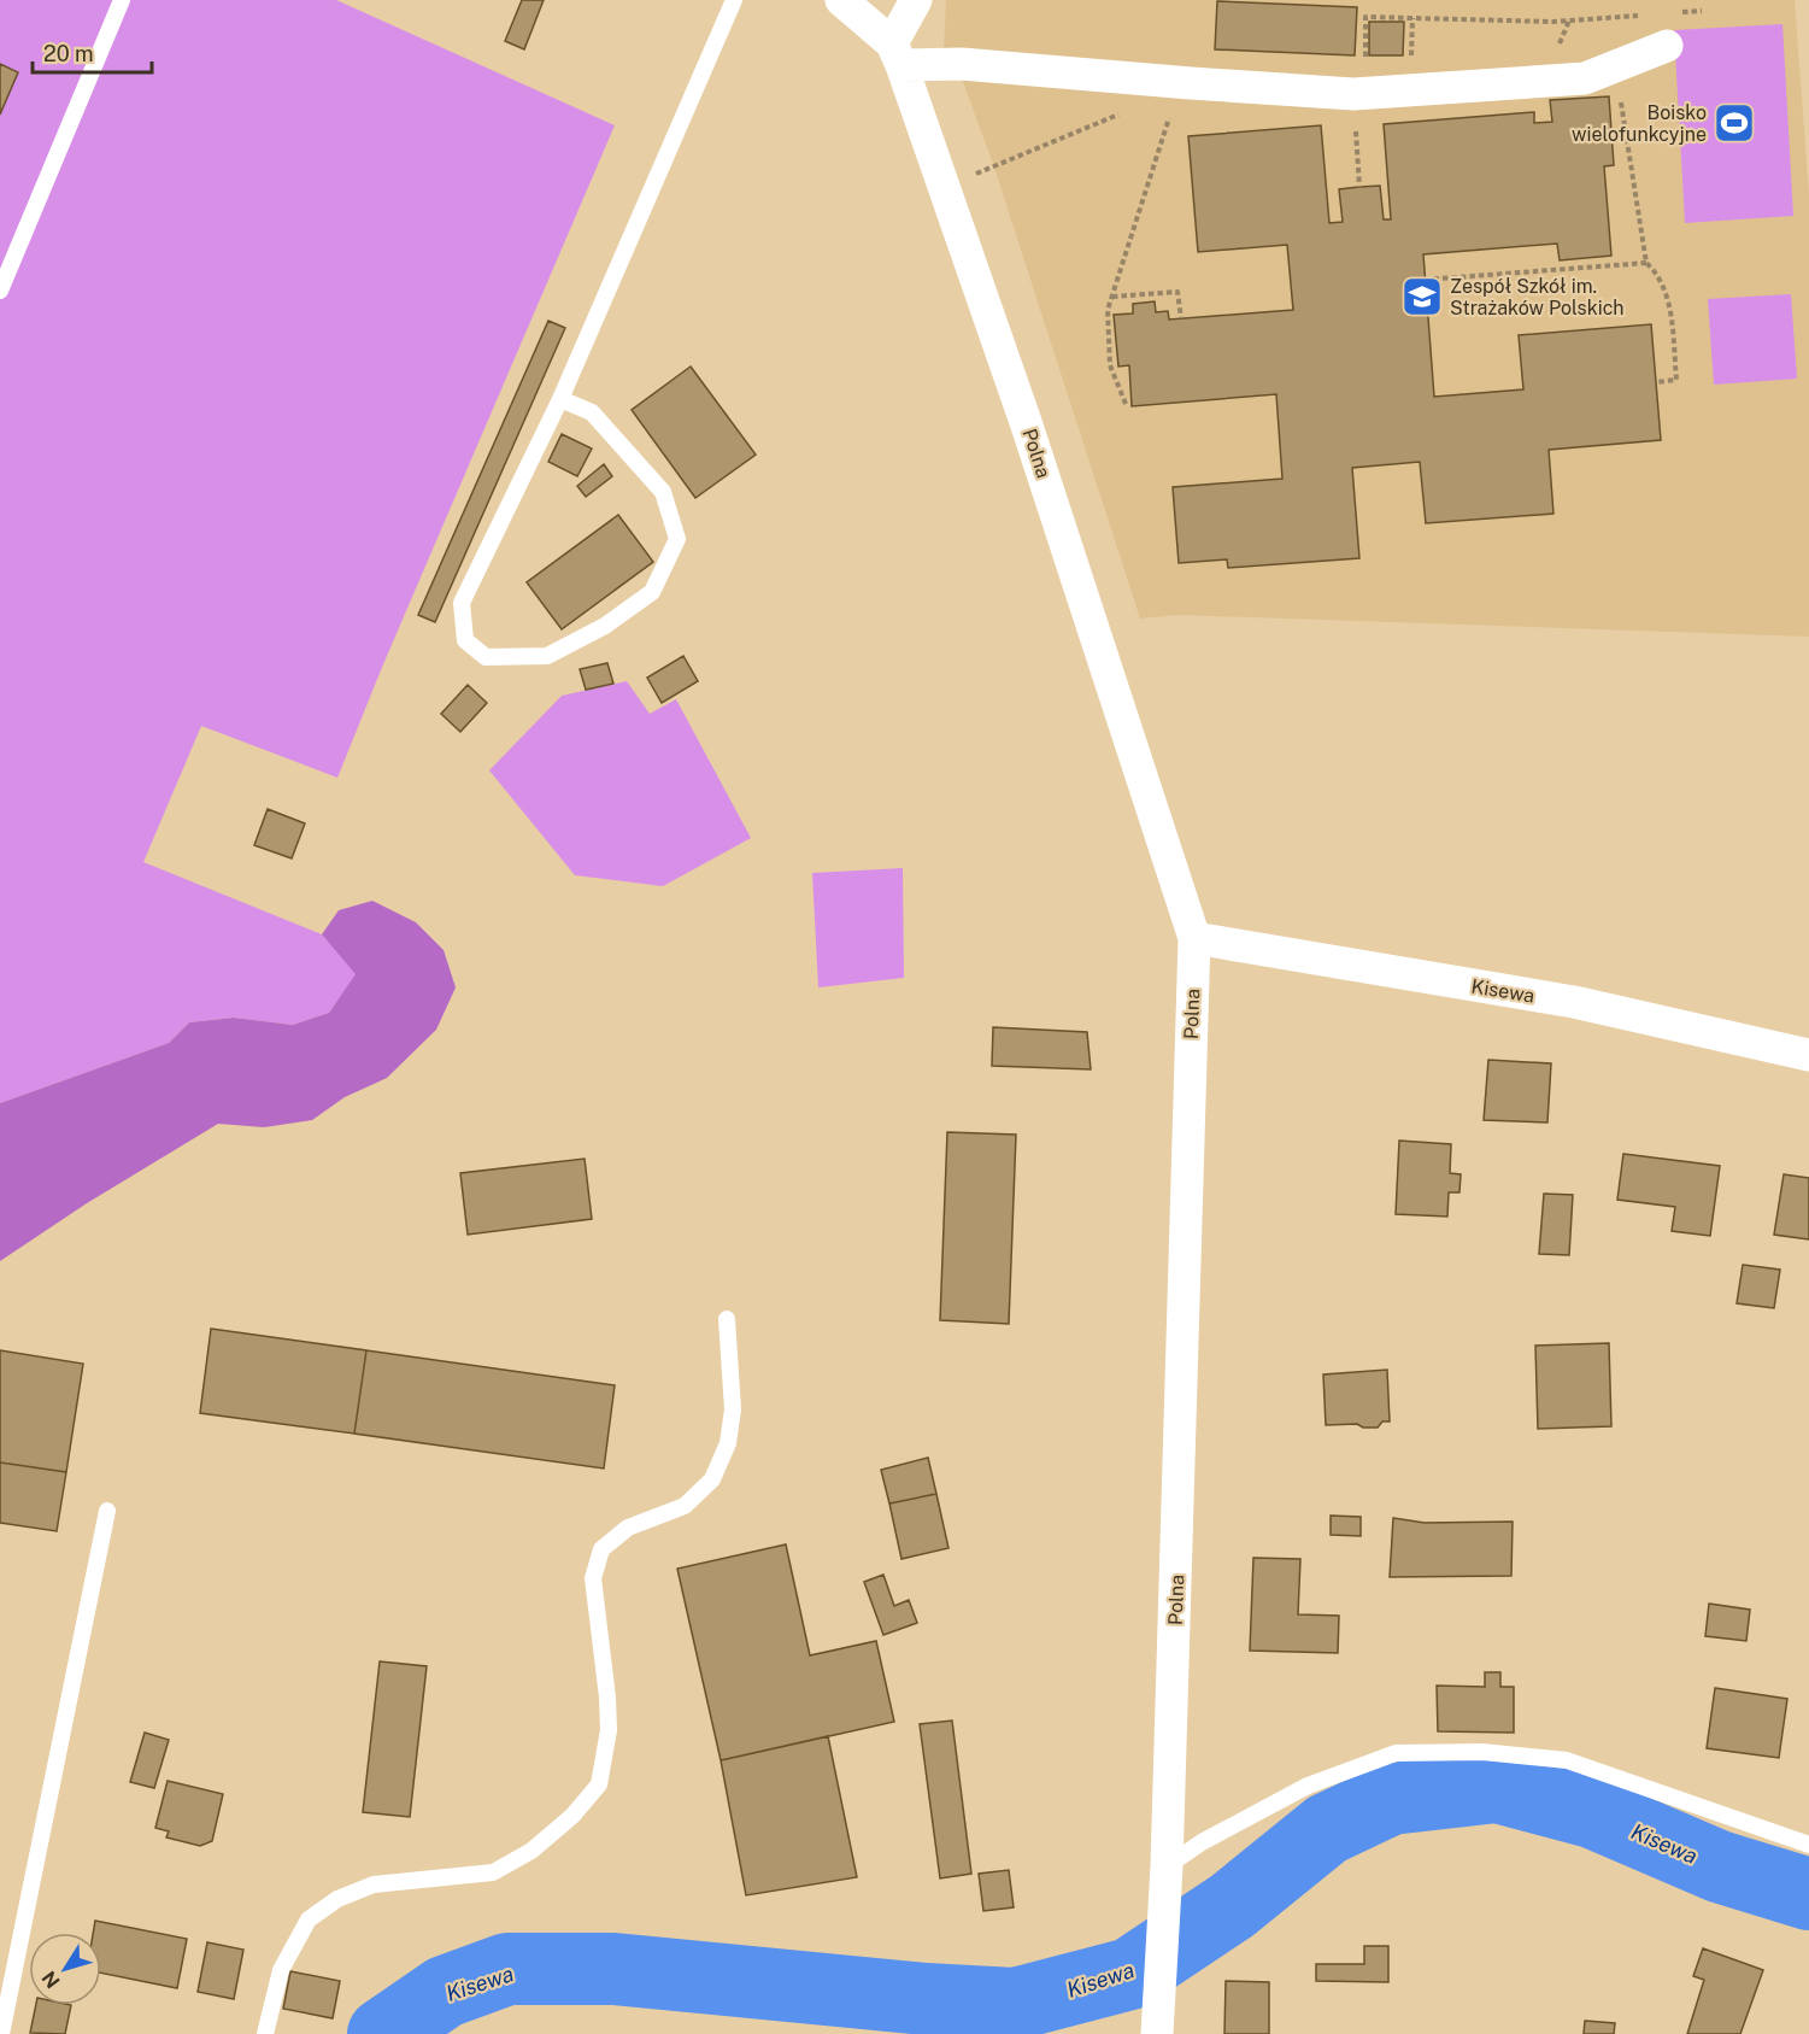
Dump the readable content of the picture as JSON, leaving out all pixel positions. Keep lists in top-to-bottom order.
{
  "streets": {
    "street": ["Polna", "Kisewa"]
  },
  "crossings": [
    ["Polna", "Kisewa"]
  ],
  "water": ["Kisewa"],
  "places": {
    "sports": ["Boisko wielofunkcyjne"],
    "school or university": ["Zespół Szkół im. Strażaków Polskich"]
  },
  "scale_bar": "20 m",
  "north": "bottom left"
}
